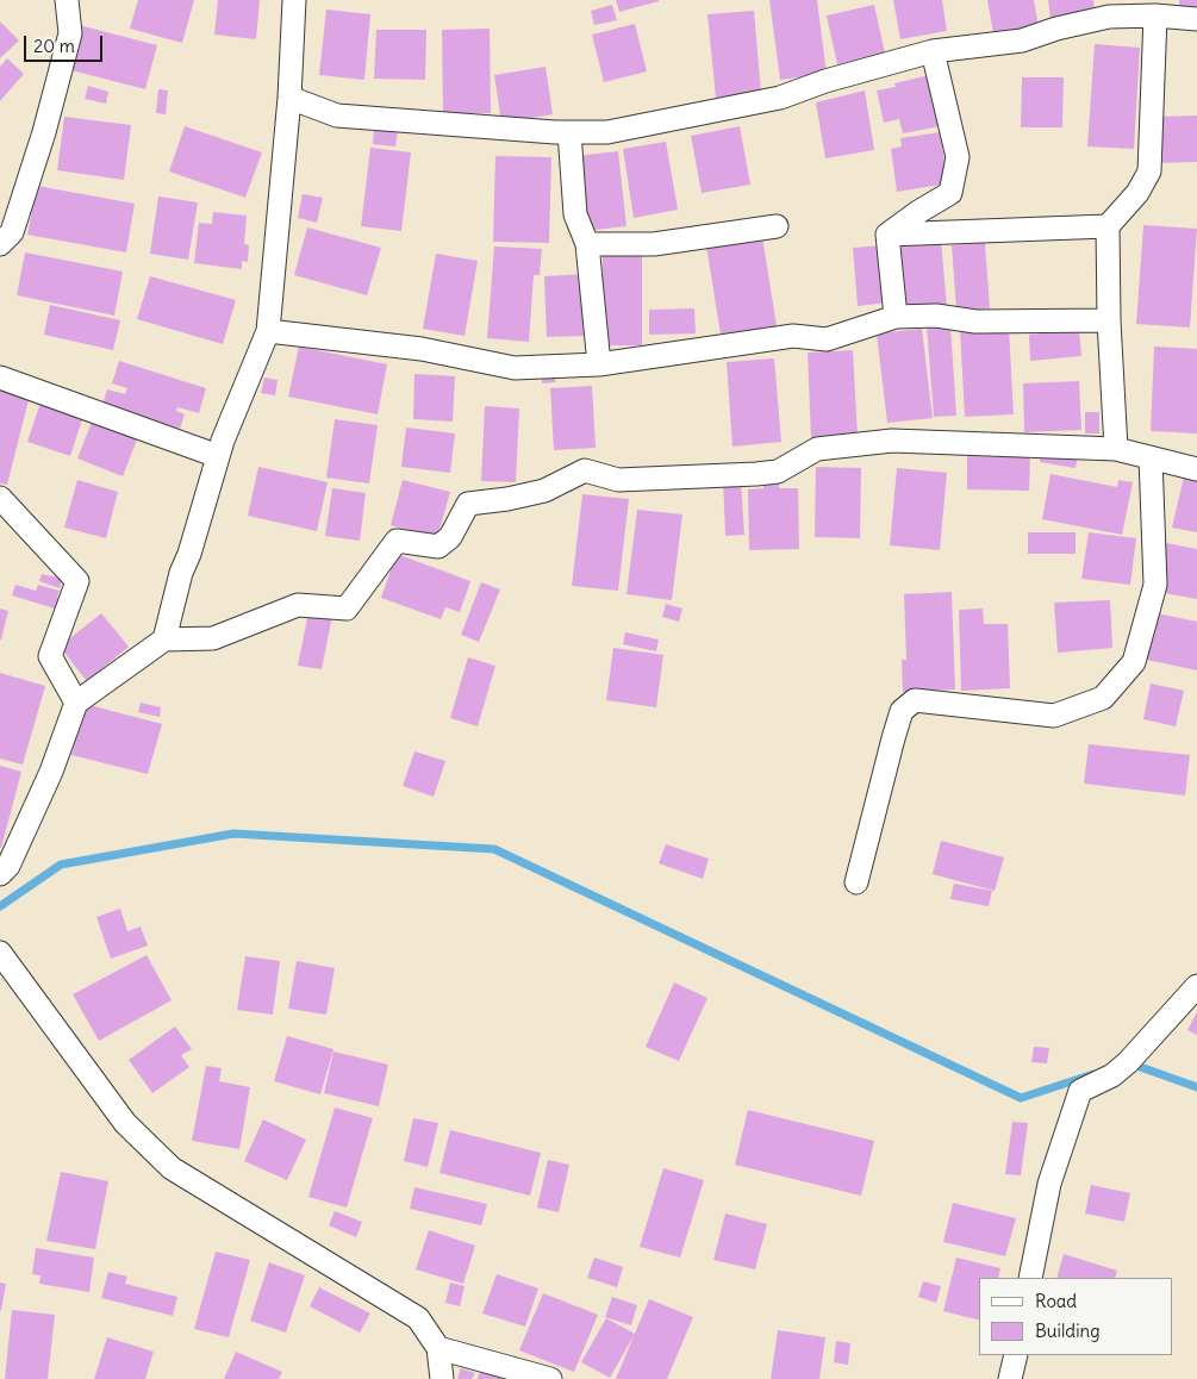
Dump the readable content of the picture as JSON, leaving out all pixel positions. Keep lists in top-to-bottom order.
{
  "legend": ["Road", "Building"],
  "scale_bar": "20 m"
}
